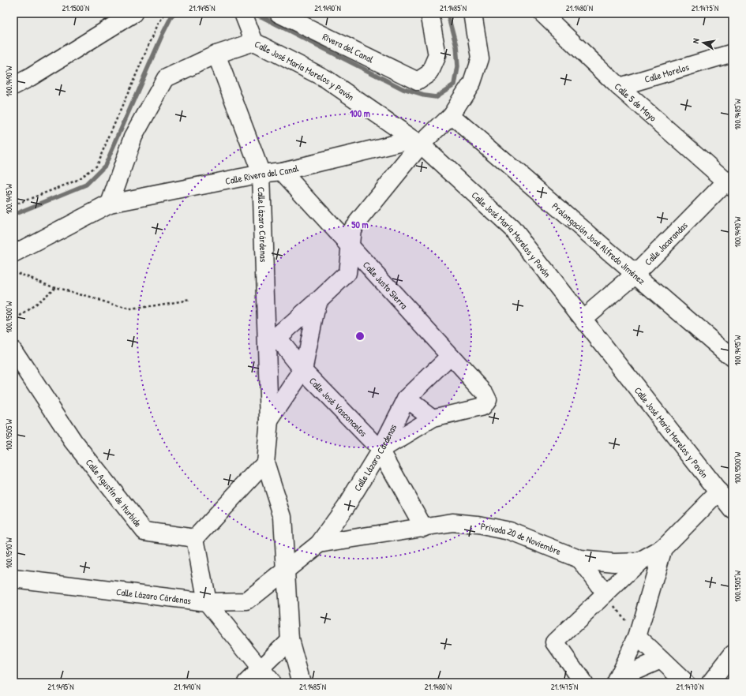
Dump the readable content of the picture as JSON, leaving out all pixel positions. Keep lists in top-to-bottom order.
{
  "streets": {
    "street": [
      "Rivera del Canal",
      "Calle José María Morelos y Pavón",
      "Calle Morelos",
      "Calle 5 de Mayo",
      "Calle Rivera del Canal",
      "Calle Lázaro Cárdenas",
      "Prolongación José Alfredo Jiménez",
      "Calle Jacarandas",
      "Calle Justo Sierra",
      "Calle José Vasconcelos",
      "Calle Agustín de Iturbide",
      "Privada 20 de Noviembre"
    ]
  },
  "crossings": [
    ["Calle José María Morelos y Pavón", "Calle Rivera del Canal"],
    ["Calle José María Morelos y Pavón", "Calle Jacarandas"],
    ["Calle Morelos", "Calle 5 de Mayo"],
    ["Calle 5 de Mayo", "Calle Jacarandas"],
    ["Calle Rivera del Canal", "Calle Lázaro Cárdenas"],
    ["Calle Rivera del Canal", "Calle Justo Sierra"],
    ["Calle Lázaro Cárdenas", "Calle Justo Sierra"],
    ["Calle Lázaro Cárdenas", "Calle José Vasconcelos"],
    ["Calle Lázaro Cárdenas", "Privada 20 de Noviembre"],
    ["Prolongación José Alfredo Jiménez", "Calle Jacarandas"],
    ["Calle José Vasconcelos", "Privada 20 de Noviembre"]
  ],
  "north": "left",
  "coordinates": [
    "21.1500°N",
    "21.1495°N",
    "21.1490°N",
    "21.1485°N",
    "21.1480°N",
    "21.1475°N",
    "100.9490°W",
    "100.9485°W",
    "100.9495°W",
    "100.9500°W",
    "100.9505°W",
    "100.9510°W",
    "21.1470°N"
  ],
  "rings": ["100 m", "50 m"]
}
